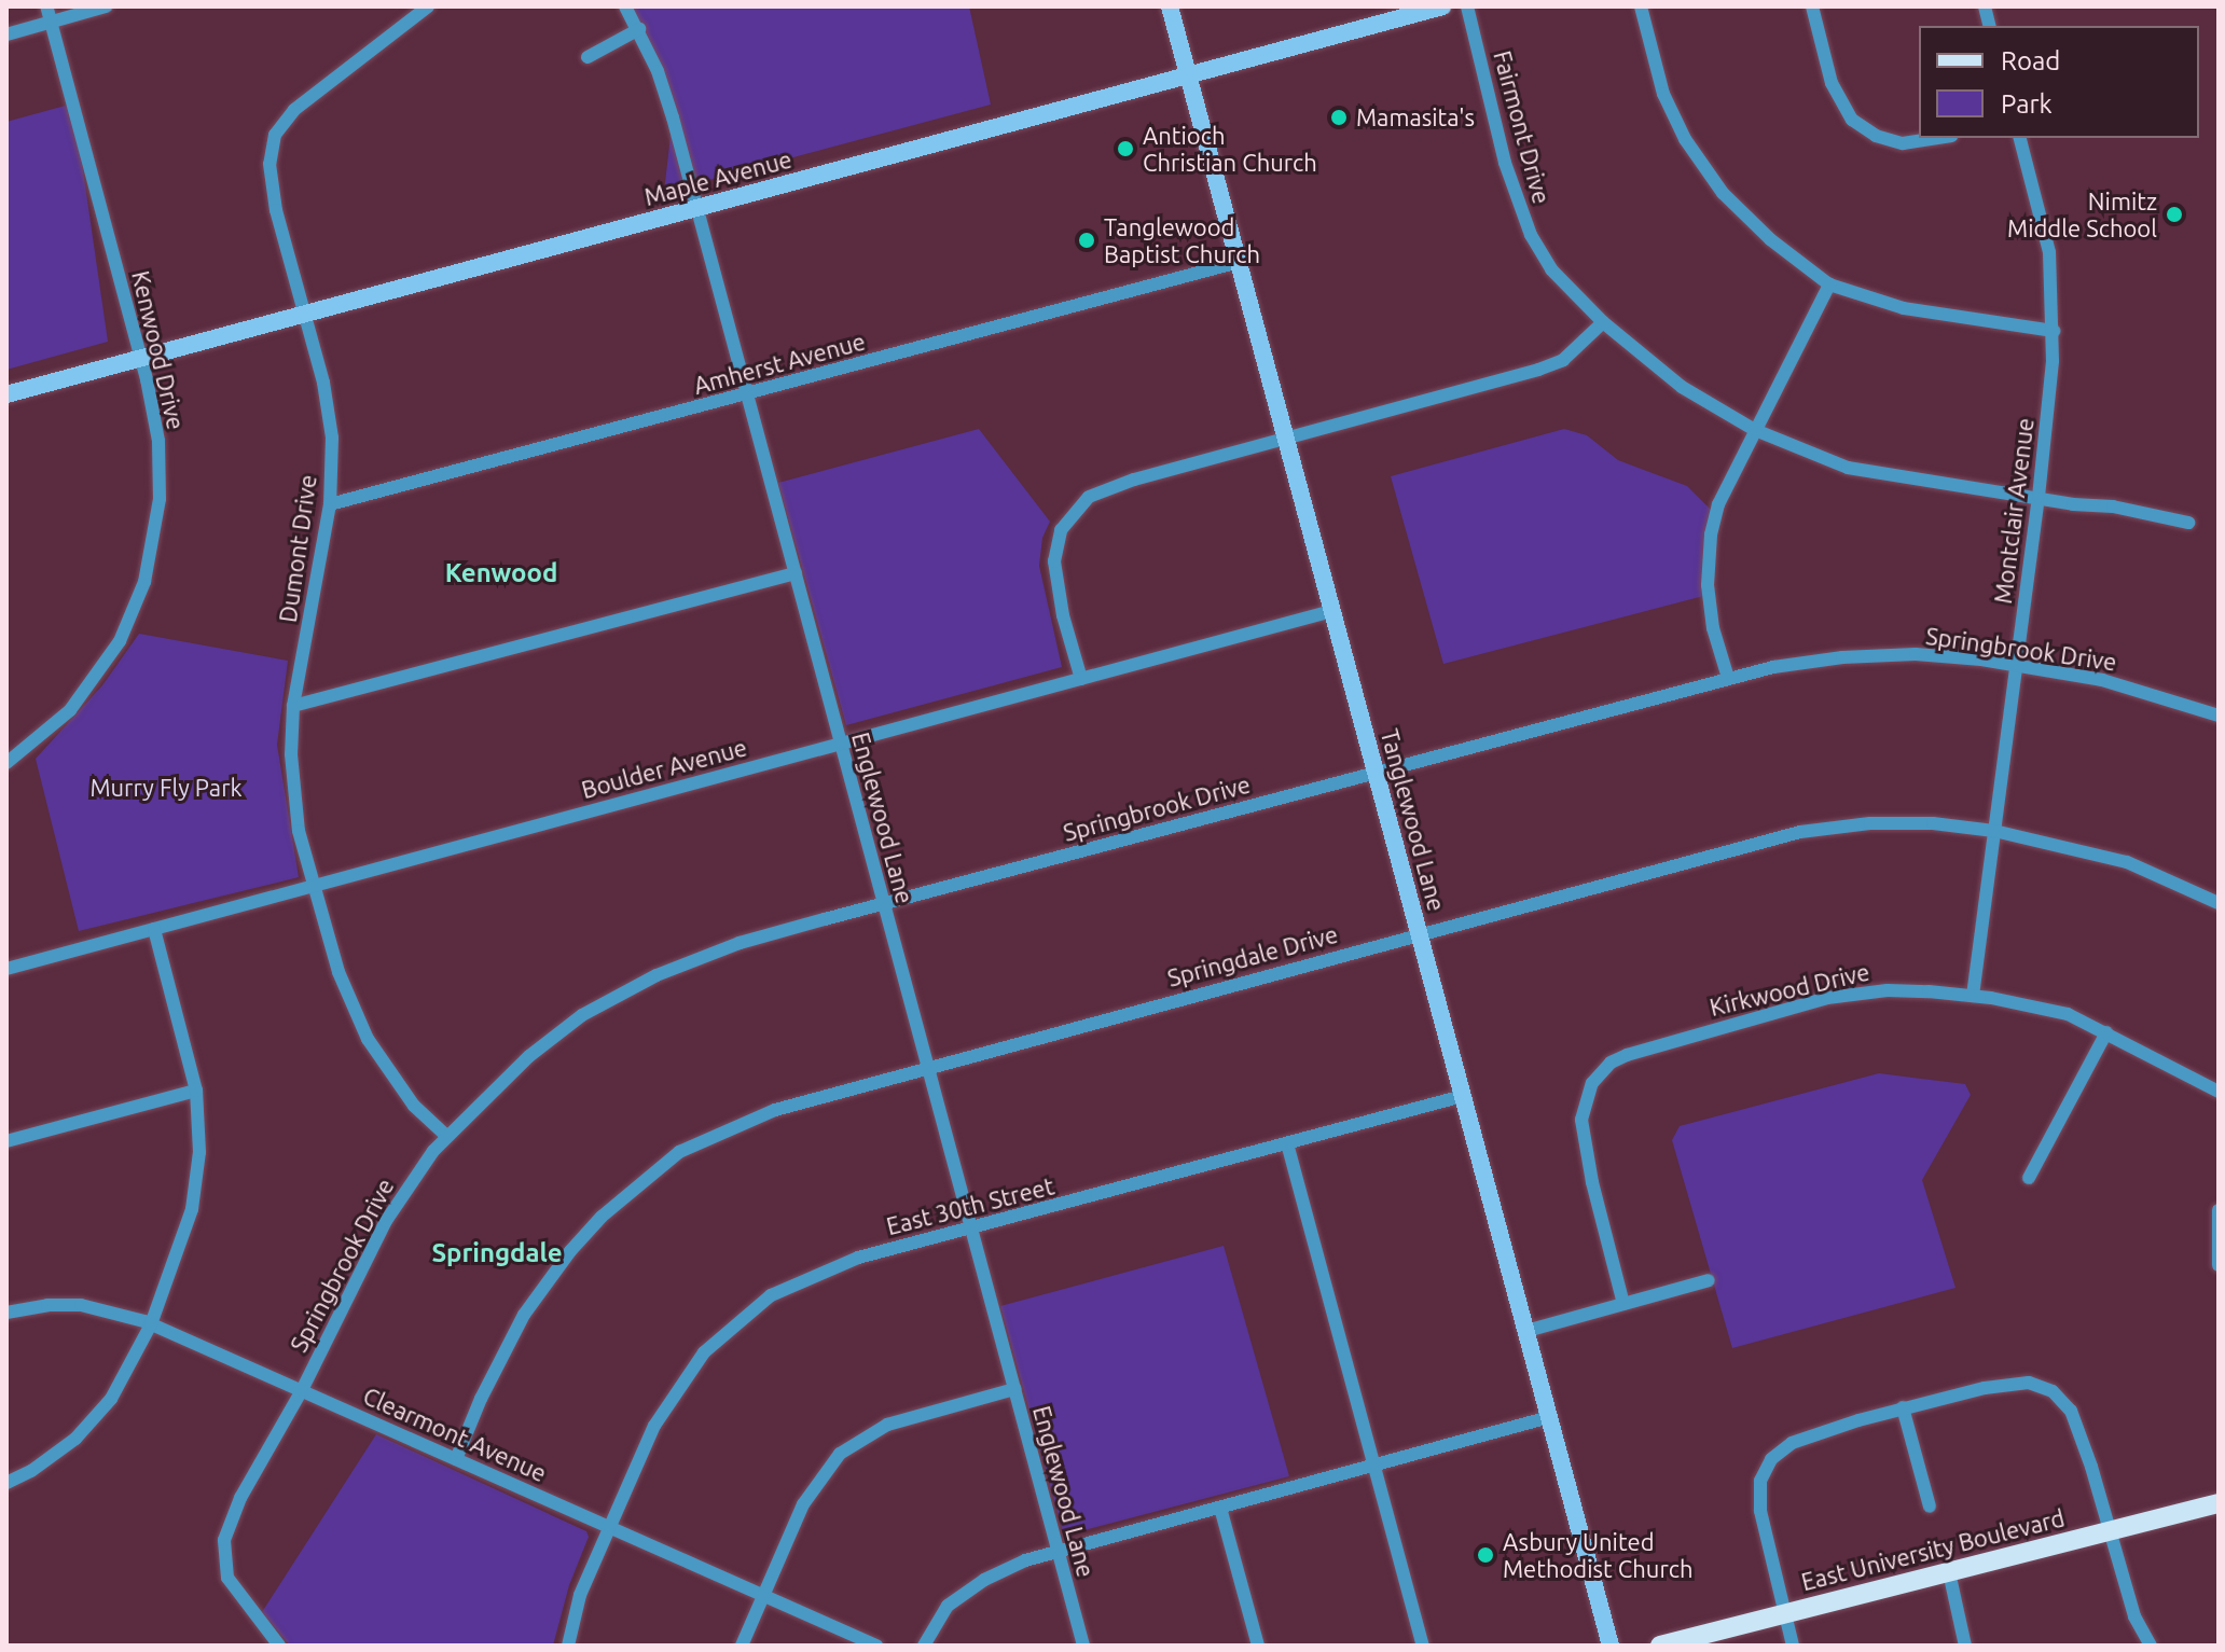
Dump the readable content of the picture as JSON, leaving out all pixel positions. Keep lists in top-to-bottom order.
{
  "streets": {
    "main road": ["Maple Avenue", "Tanglewood Lane", "East University Boulevard"],
    "street": [
      "Fairmont Drive",
      "Kenwood Drive",
      "Amherst Avenue",
      "Montclair Avenue",
      "Dumont Drive",
      "Springbrook Drive",
      "Boulder Avenue",
      "Englewood Lane",
      "Springdale Drive",
      "Kirkwood Drive",
      "East 30th Street",
      "Clearmont Avenue"
    ]
  },
  "crossings": [
    ["Fairmont Drive", "Montclair Avenue"],
    ["Maple Avenue", "Kenwood Drive"],
    ["Maple Avenue", "Dumont Drive"],
    ["Maple Avenue", "Englewood Lane"],
    ["Maple Avenue", "Tanglewood Lane"],
    ["Amherst Avenue", "Dumont Drive"],
    ["Amherst Avenue", "Englewood Lane"],
    ["Amherst Avenue", "Tanglewood Lane"],
    ["Montclair Avenue", "Springbrook Drive"],
    ["Montclair Avenue", "Springdale Drive"],
    ["Montclair Avenue", "Kirkwood Drive"],
    ["Dumont Drive", "Springbrook Drive"],
    ["Dumont Drive", "Boulder Avenue"],
    ["Springbrook Drive", "Englewood Lane"],
    ["Springbrook Drive", "Tanglewood Lane"],
    ["Springbrook Drive", "Clearmont Avenue"],
    ["Boulder Avenue", "Englewood Lane"],
    ["Boulder Avenue", "Tanglewood Lane"],
    ["Englewood Lane", "Springdale Drive"],
    ["Englewood Lane", "East 30th Street"],
    ["Tanglewood Lane", "Springdale Drive"],
    ["Tanglewood Lane", "East 30th Street"],
    ["Springdale Drive", "Clearmont Avenue"],
    ["East 30th Street", "Clearmont Avenue"]
  ],
  "districts": ["Kenwood", "Springdale"],
  "parks": ["Murry Fly Park"],
  "places": [
    "Mamasita's",
    "Antioch Christian Church",
    "Nimitz Middle School",
    "Tanglewood Baptist Church",
    "Asbury United Methodist Church"
  ],
  "legend": ["Road", "Park"]
}
